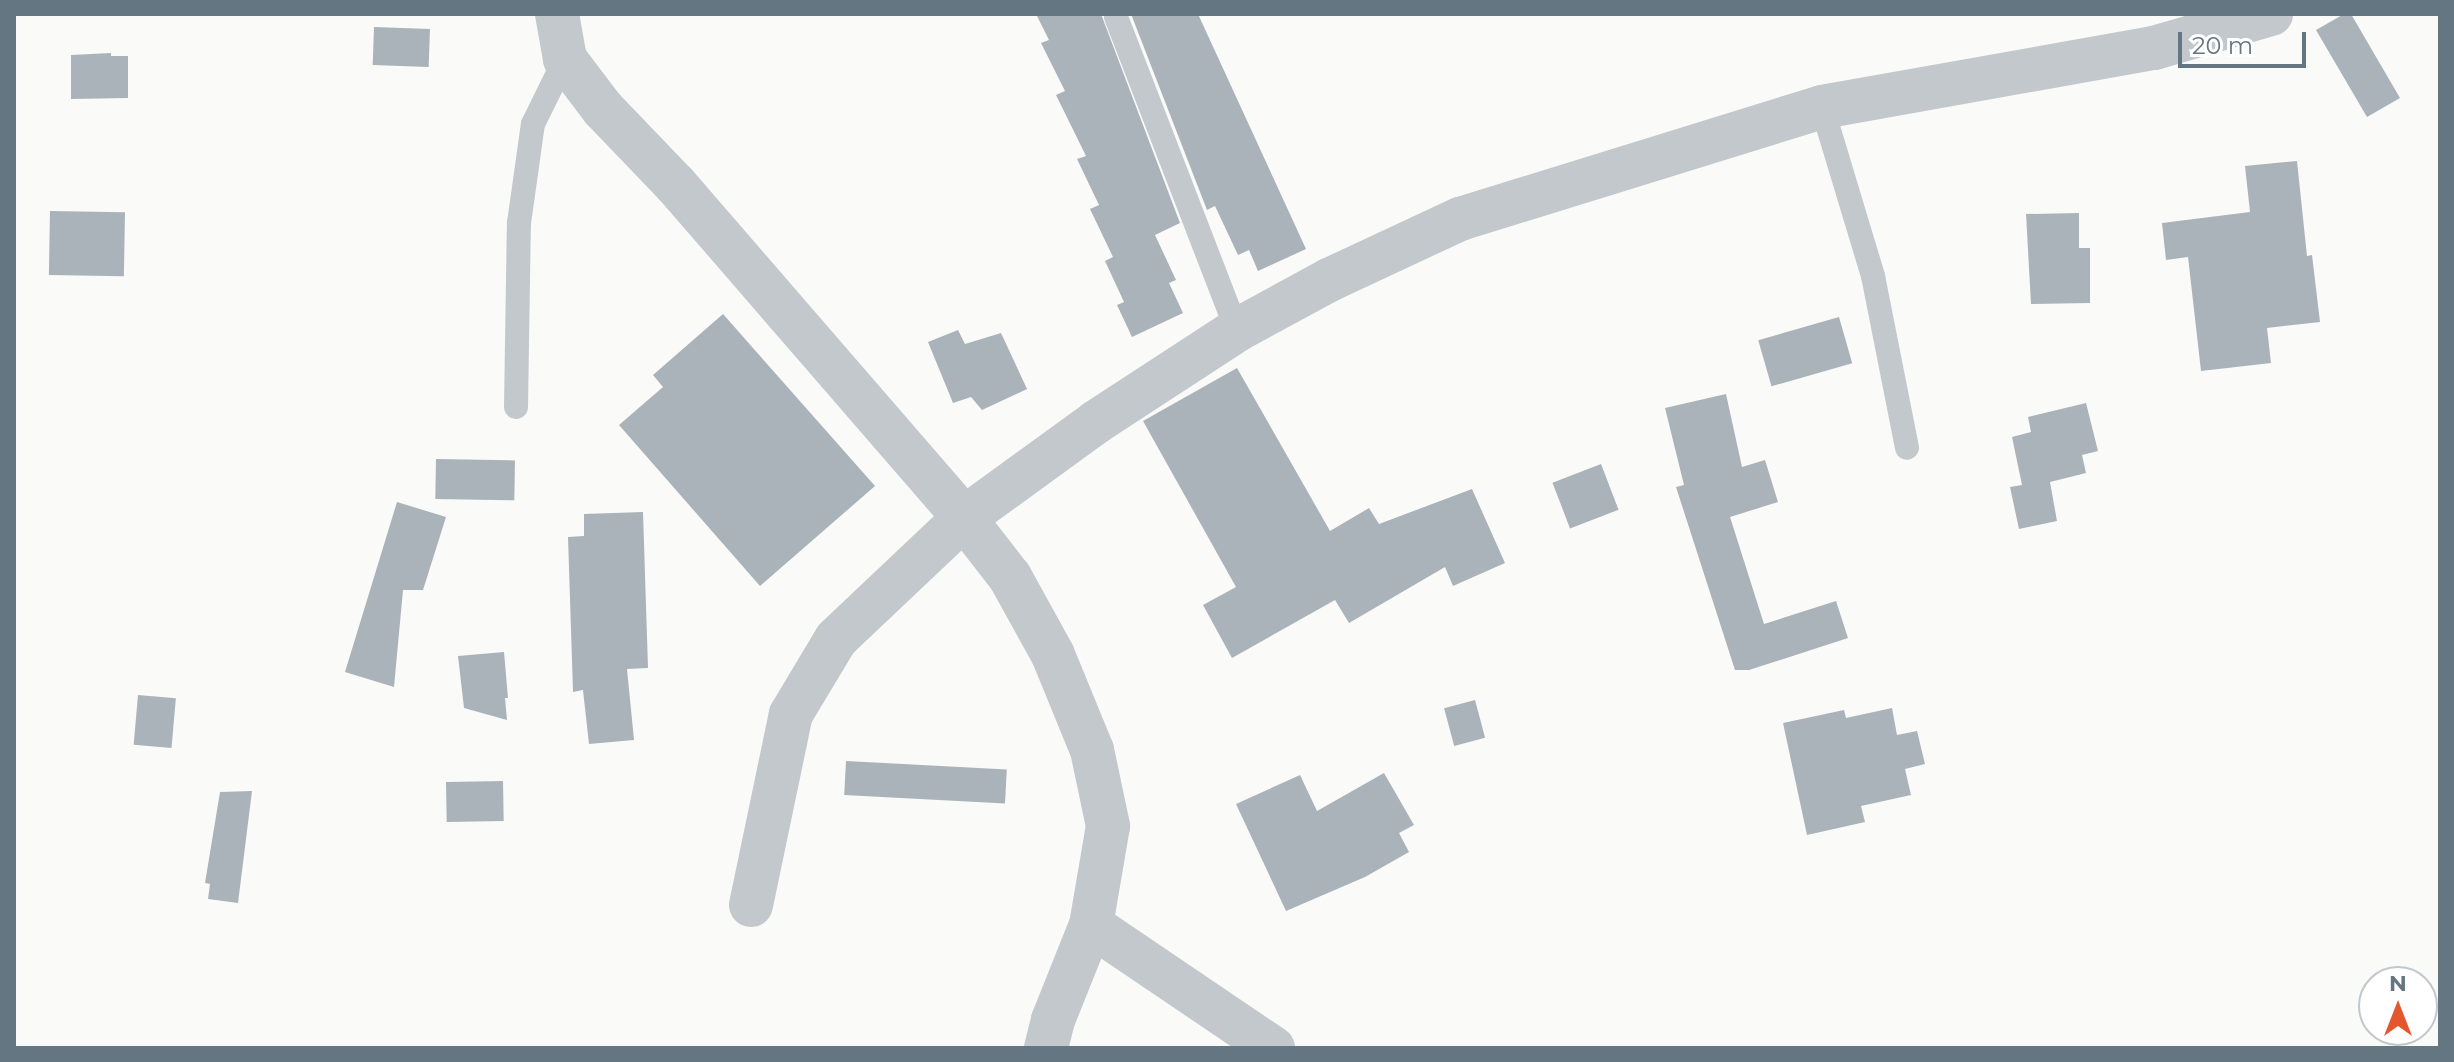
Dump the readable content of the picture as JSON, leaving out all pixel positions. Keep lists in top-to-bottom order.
{
  "scale_bar": "20 m",
  "north": "top"
}
